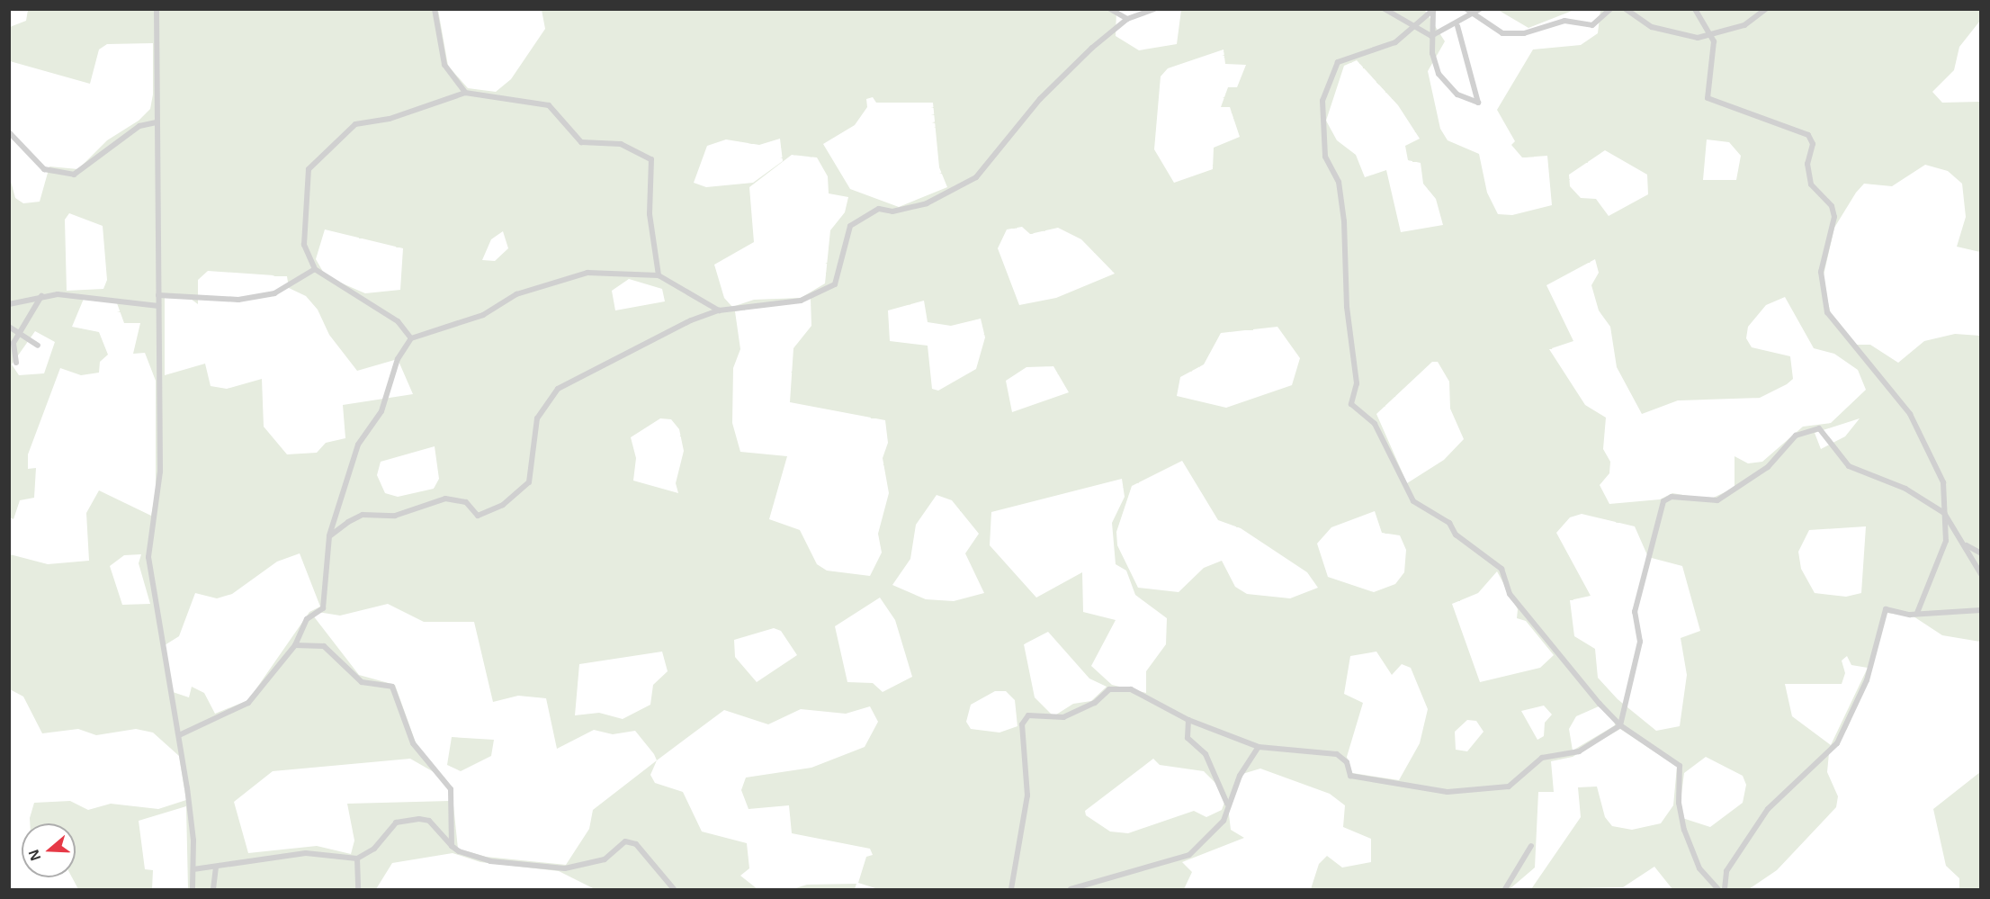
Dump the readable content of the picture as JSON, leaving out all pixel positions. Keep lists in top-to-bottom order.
{
  "north": "left"
}
